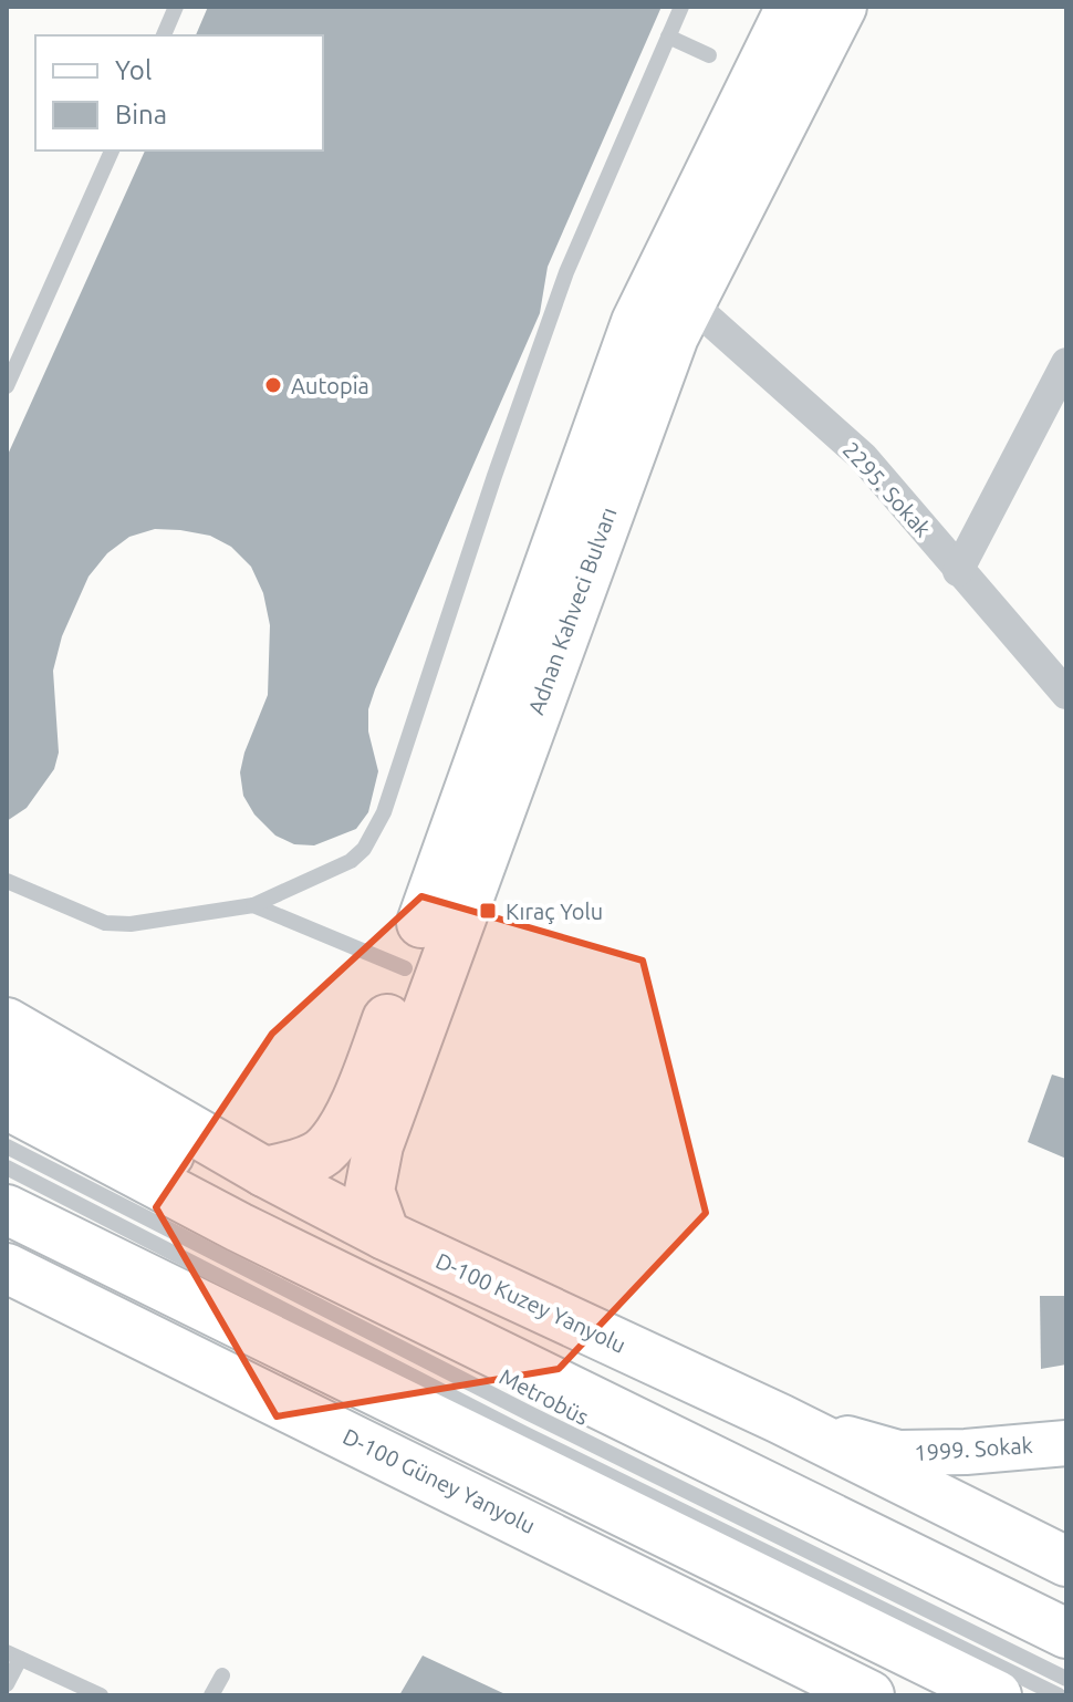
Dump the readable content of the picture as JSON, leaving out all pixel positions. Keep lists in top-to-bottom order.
{
  "streets": {
    "main road": ["Adnan Kahveci Bulvarı", "D-100 Kuzey Yanyolu", "D-100 Güney Yanyolu"],
    "street": ["2295. Sokak", "1999. Sokak"],
    "lane": ["Metrobüs"]
  },
  "crossings": [
    ["2295. Sokak", "Adnan Kahveci Bulvarı"],
    ["Adnan Kahveci Bulvarı", "D-100 Kuzey Yanyolu"],
    ["D-100 Kuzey Yanyolu", "1999. Sokak"]
  ],
  "places": {
    "other": ["Autopia"],
    "transit": ["Kıraç Yolu"]
  },
  "legend": ["Yol", "Bina"]
}
